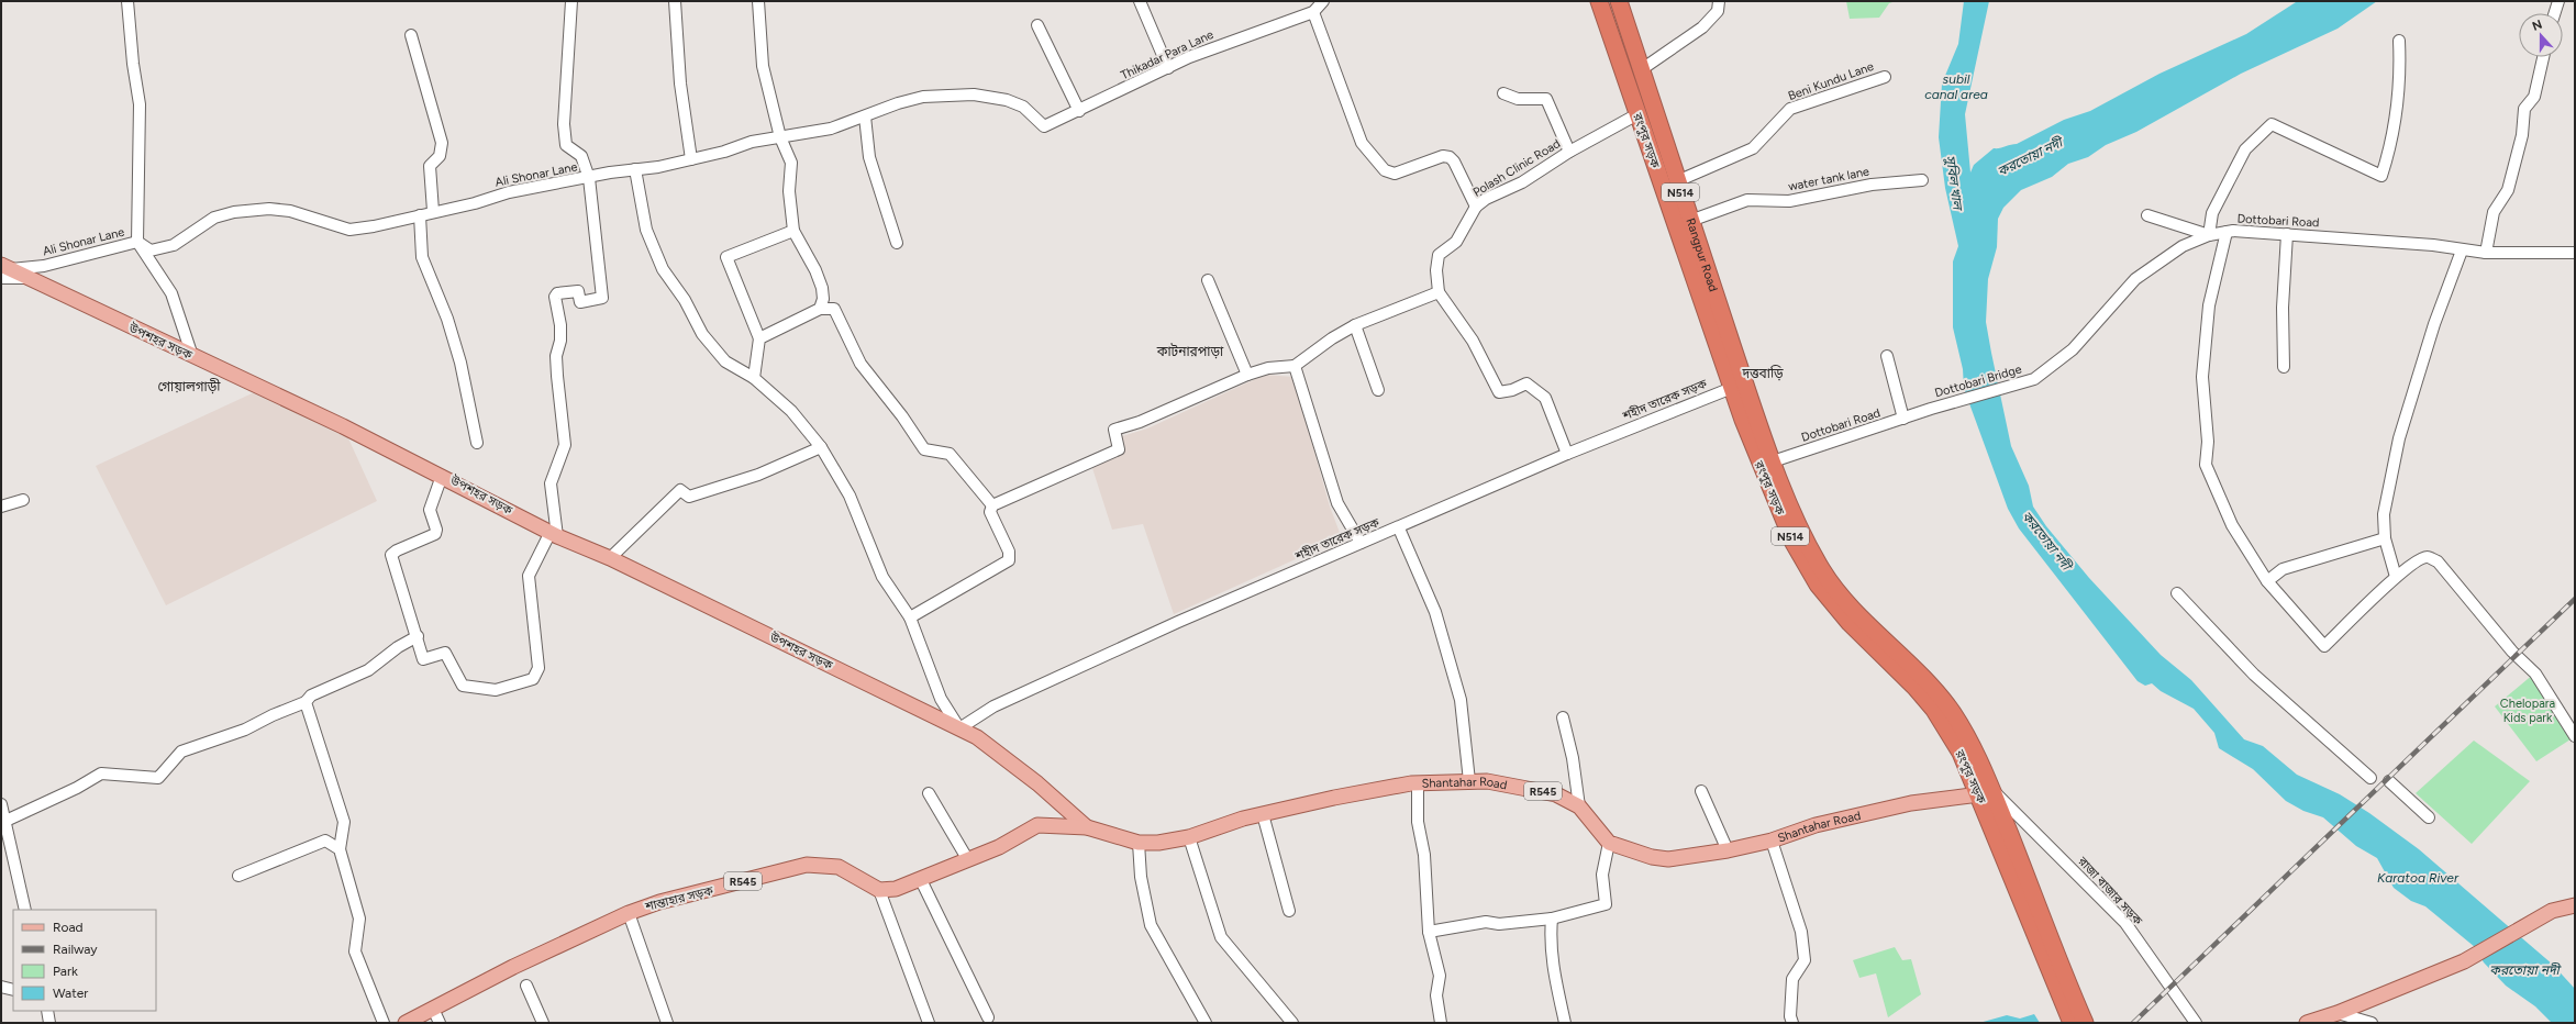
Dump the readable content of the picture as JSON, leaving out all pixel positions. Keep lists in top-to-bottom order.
{
  "streets": {
    "highway": ["রংপুর সড়ক", "N514", "Rangpur Road"],
    "main road": [
      "উপশহর সড়ক",
      "Shantahar Road",
      "R545",
      "শান্তাহার সড়ক"
    ],
    "street": [
      "Thikadar Para Lane",
      "Beni Kundu Lane",
      "Polash Clinic Road",
      "Ali Shonar Lane",
      "water tank lane",
      "Dottobari Road",
      "Dottobari Bridge",
      "শহীদ তারেক সড়ক",
      "রাজা বাজার সড়ক"
    ]
  },
  "crossings": [
    ["Thikadar Para Lane", "Ali Shonar Lane"],
    ["Beni Kundu Lane", "Rangpur Road"],
    ["রংপুর সড়ক", "Polash Clinic Road"],
    ["রংপুর সড়ক", "Dottobari Road"],
    ["রংপুর সড়ক", "Rangpur Road"],
    ["রংপুর সড়ক", "শহীদ তারেক সড়ক"],
    ["রংপুর সড়ক", "Shantahar Road"],
    ["রংপুর সড়ক", "রাজা বাজার সড়ক"],
    ["Ali Shonar Lane", "উপশহর সড়ক"],
    ["water tank lane", "Rangpur Road"],
    ["Dottobari Road", "Dottobari Bridge"],
    ["Rangpur Road", "শহীদ তারেক সড়ক"],
    ["উপশহর সড়ক", "শহীদ তারেক সড়ক"],
    ["উপশহর সড়ক", "Shantahar Road"],
    ["উপশহর সড়ক", "R545"],
    ["Shantahar Road", "R545"],
    ["Shantahar Road", "রাজা বাজার সড়ক"]
  ],
  "districts": ["কাটনারপাড়া", "দত্তবাড়ি", "গোয়ালগাড়ী"],
  "water": [
    "subil canal area",
    "করতোয়া নদী",
    "সুবিল খাল",
    "Karatoa River"
  ],
  "parks": ["Chelopara Kids park"],
  "legend": [
    "Road",
    "Railway",
    "Park",
    "Water"
  ],
  "north": "top"
}
